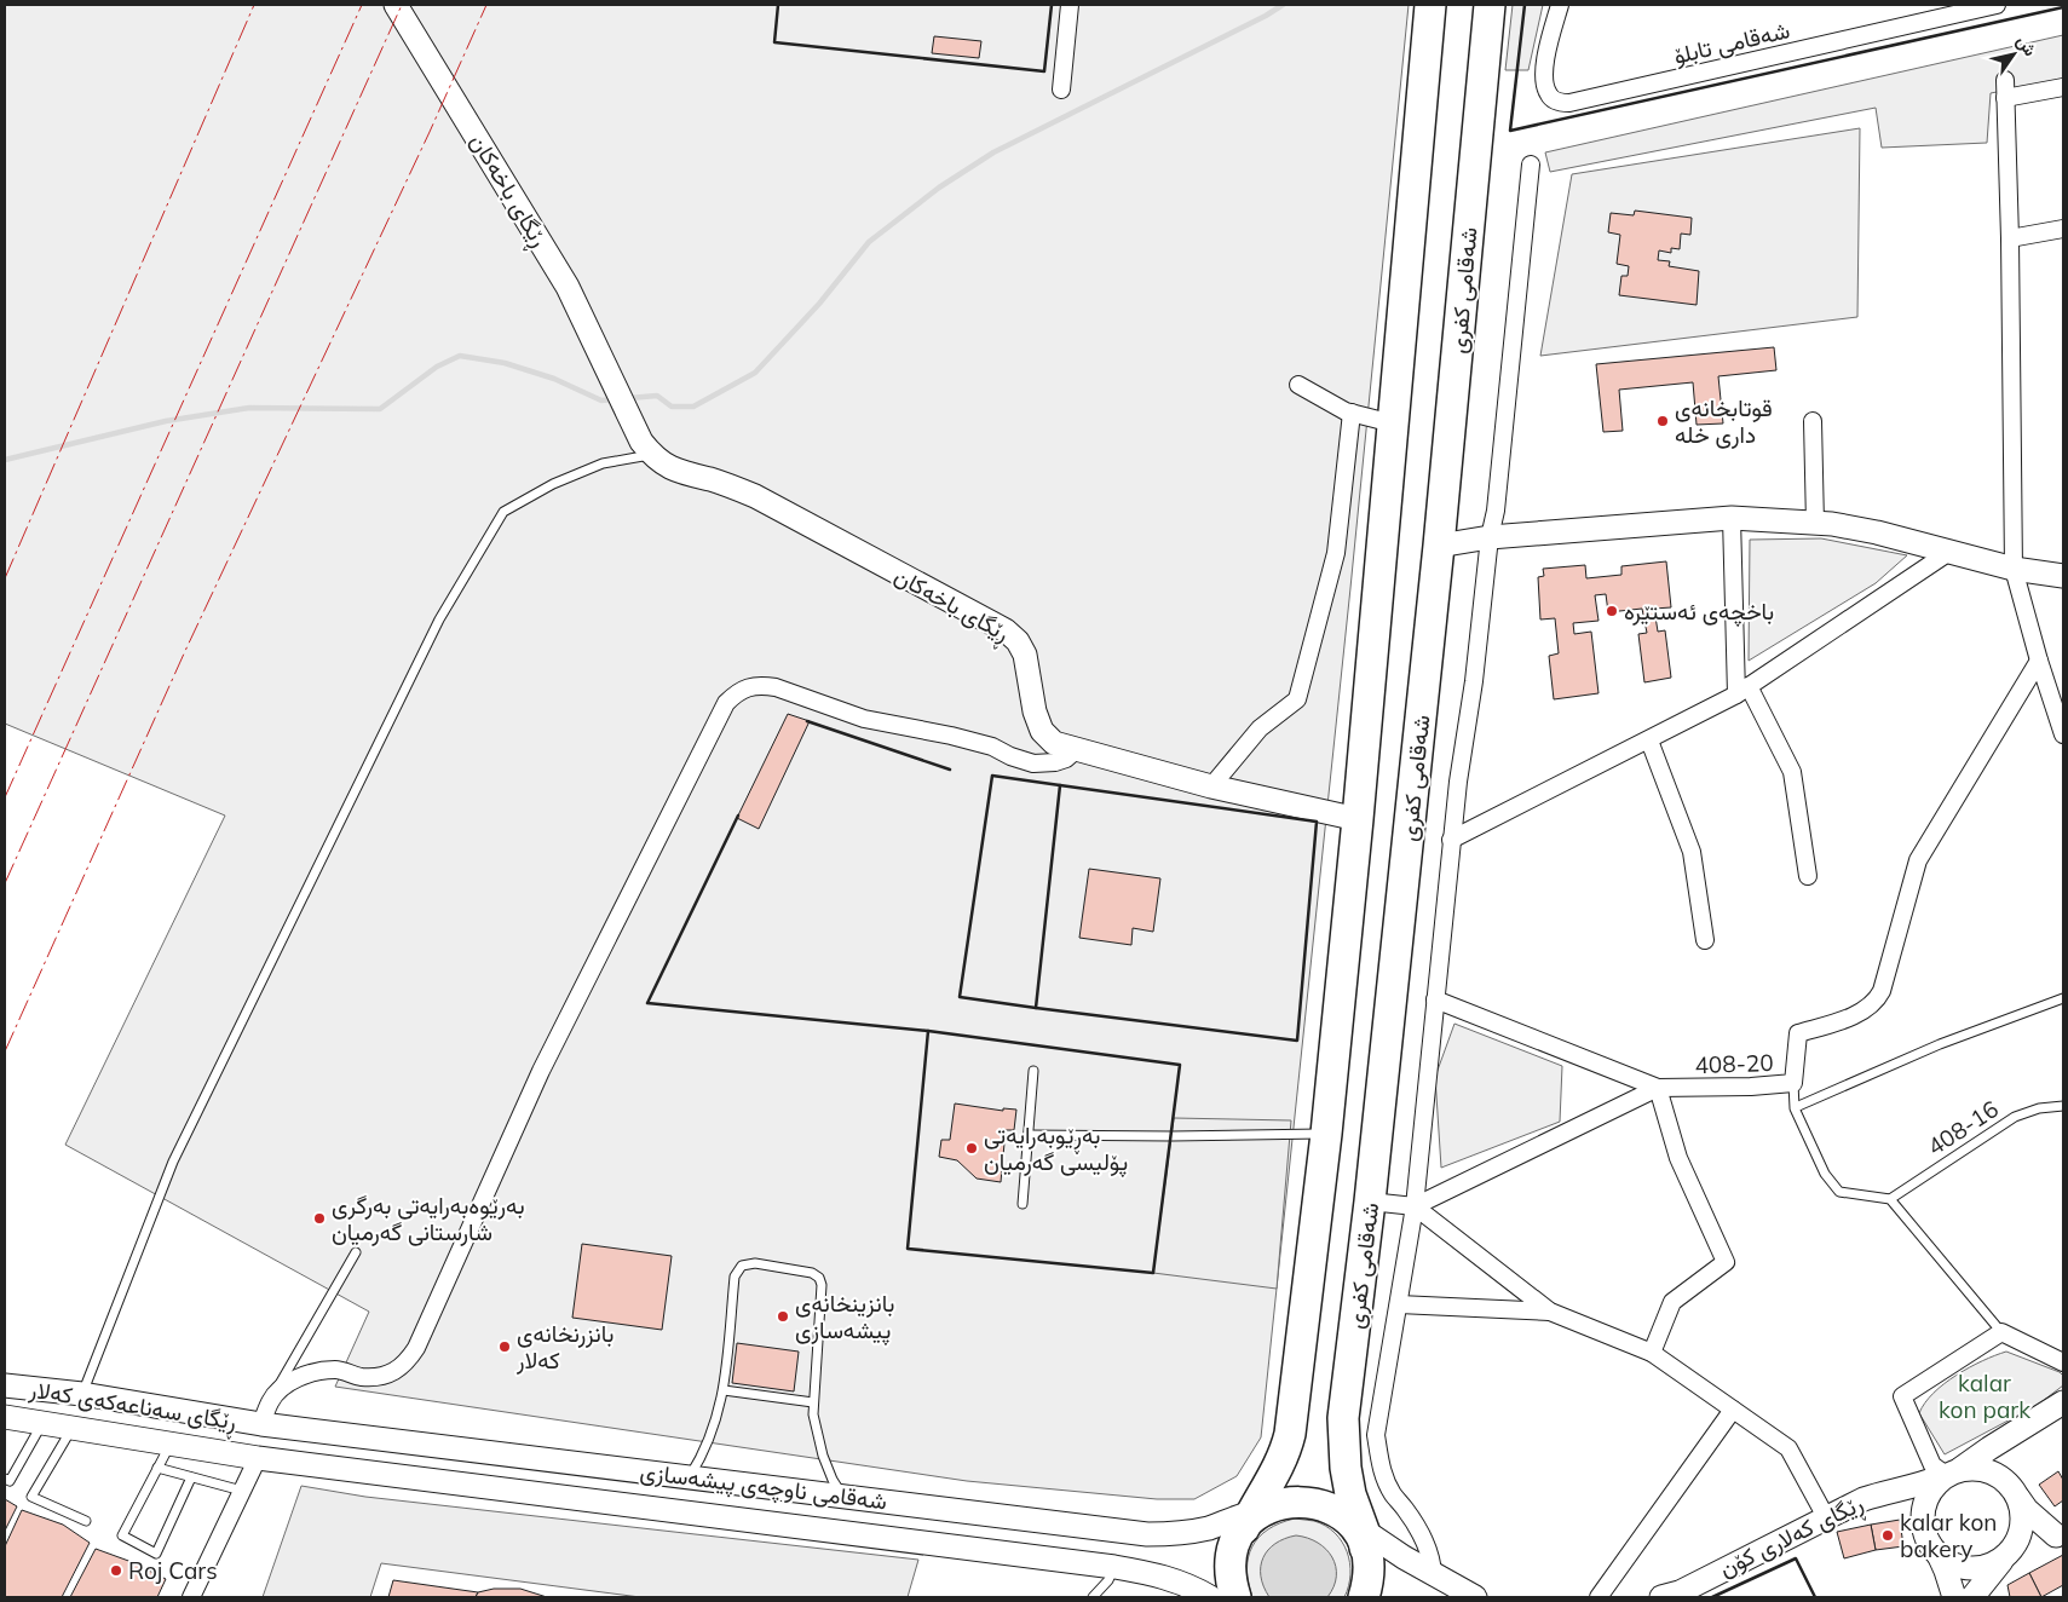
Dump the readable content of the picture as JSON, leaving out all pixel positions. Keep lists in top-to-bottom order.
{
  "streets": {
    "highway": ["شەقامی کفری"],
    "main road": [
      "ڕێگای باخەکان",
      "ڕێگای سەناعەکەی کەلار",
      "شەقامی ناوچەی پیشەسازی",
      "ڕێگای کەلاری کۆن"
    ],
    "street": ["شەقامی تابلۆ", "408-20"],
    "lane": ["408-16"]
  },
  "crossings": [
    ["ڕێگای سەناعەکەی کەلار", "شەقامی ناوچەی پیشەسازی"]
  ],
  "parks": ["kalar kon park"],
  "places": [
    "قوتابخانەی داری خلە",
    "باخچەی ئەستێرە",
    "بەڕێوبەرایەتی پۆلیسی گەرمیان",
    "بەرێوەبەرایەتی بەرگری شارستانی گەرمیان",
    "بانزینخانەی پیشەسازی",
    "بانزرنخانەی کەلار",
    "kalar kon bakery",
    "Roj Cars"
  ],
  "north": "top right"
}
